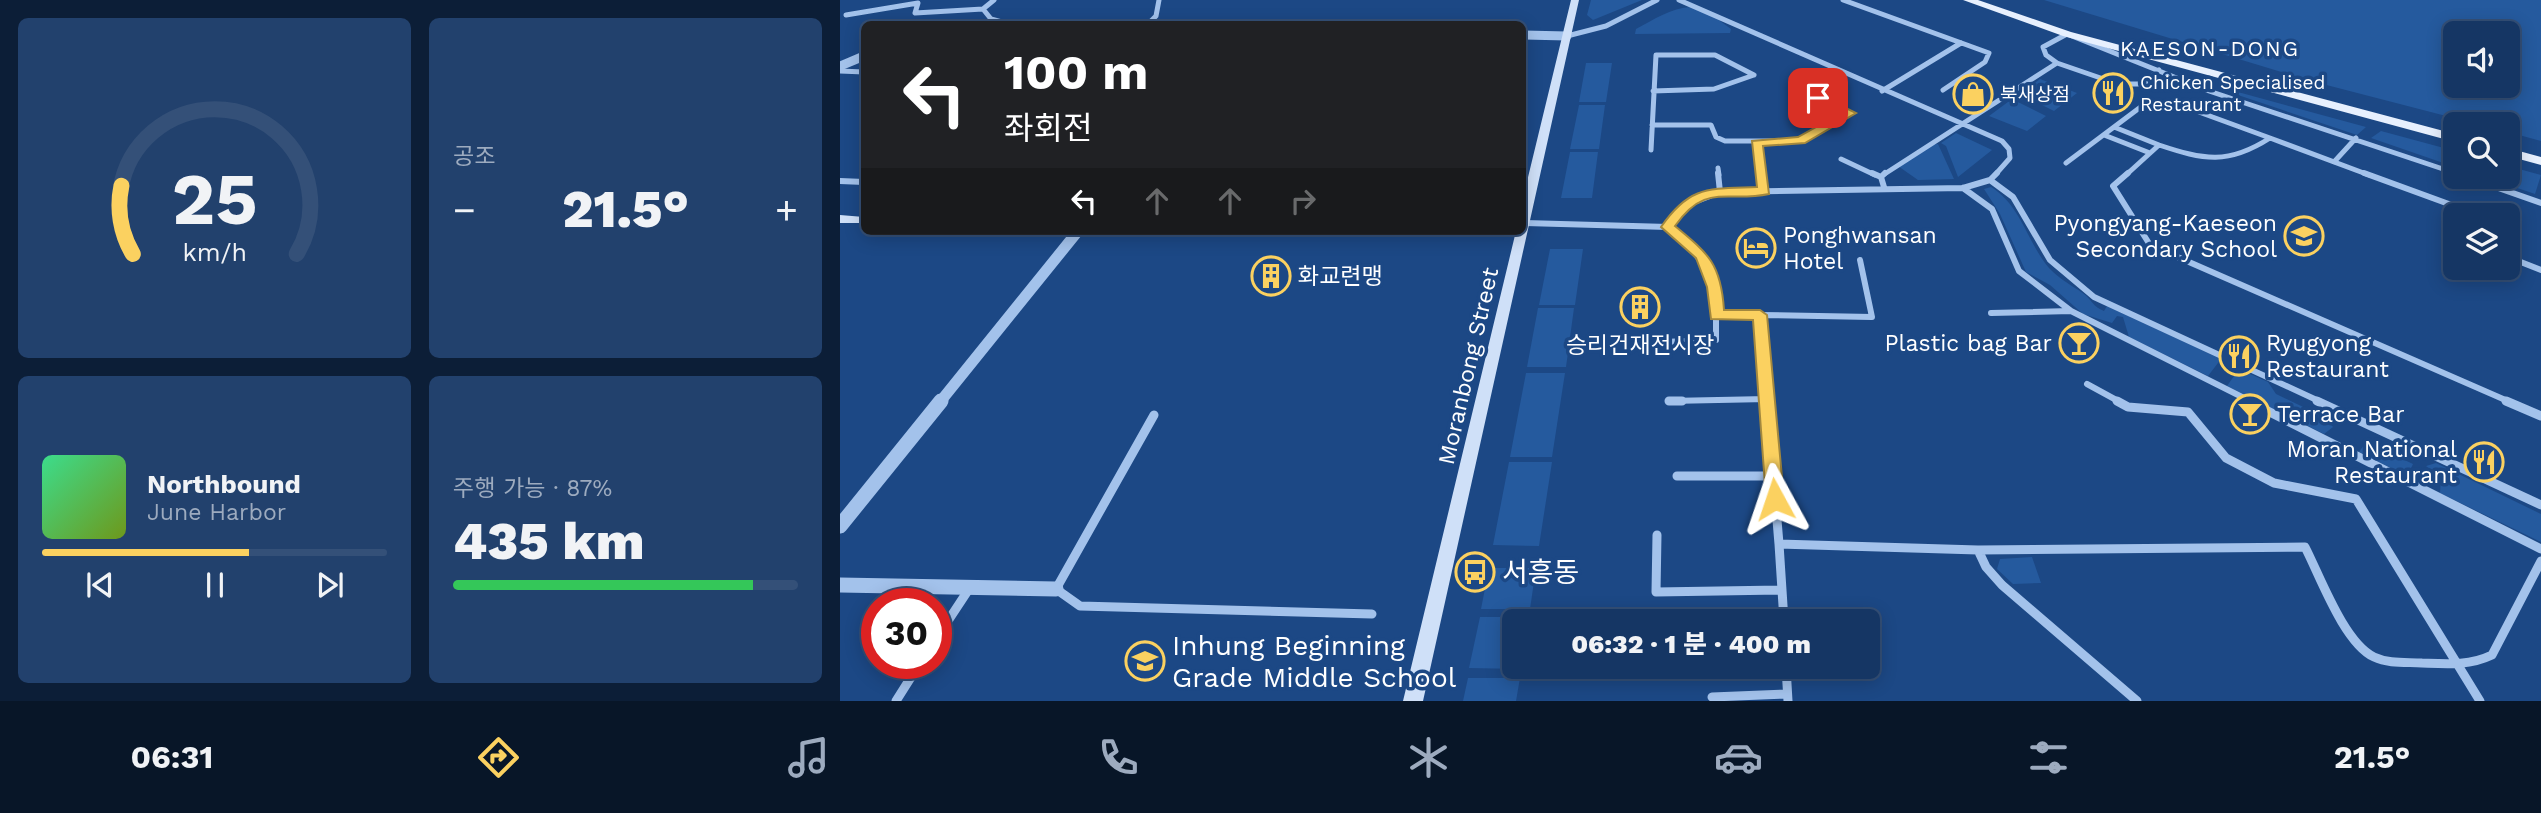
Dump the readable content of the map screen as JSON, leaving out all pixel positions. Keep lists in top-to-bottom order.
{
  "streets": {
    "main road": ["Moranbong Street"]
  },
  "districts": ["KAESON-DONG"],
  "places": {
    "restaurant": ["Chicken Specialised Restaurant", "Ryugyong Restaurant", "Moran National Restaurant"],
    "shop": ["북새상점"],
    "school or university": ["Pyongyang-Kaeseon Secondary School", "Inhung Beginning Grade Middle School"],
    "hotel": ["Ponghwansan Hotel"],
    "building": ["화교련맹", "승리건재전시장"],
    "bar": ["Plastic bag Bar", "Terrace Bar"],
    "bus stop": ["서흥동"]
  },
  "page": {
    "tile": [
      "공조",
      ["주행 가능 · 87%", "435 km"]
    ],
    "turn": ["100 m", "좌회전"],
    "heat": ["−", "21.5°", "+"],
    "song": ["Northbound", "June Harbor"],
    "limit": "30",
    "trip": "06:32 · 1 분 · 400 m",
    "tabs": ["06:31", "21.5°"],
    "gauge": ["25", "km/h"]
  }
}
